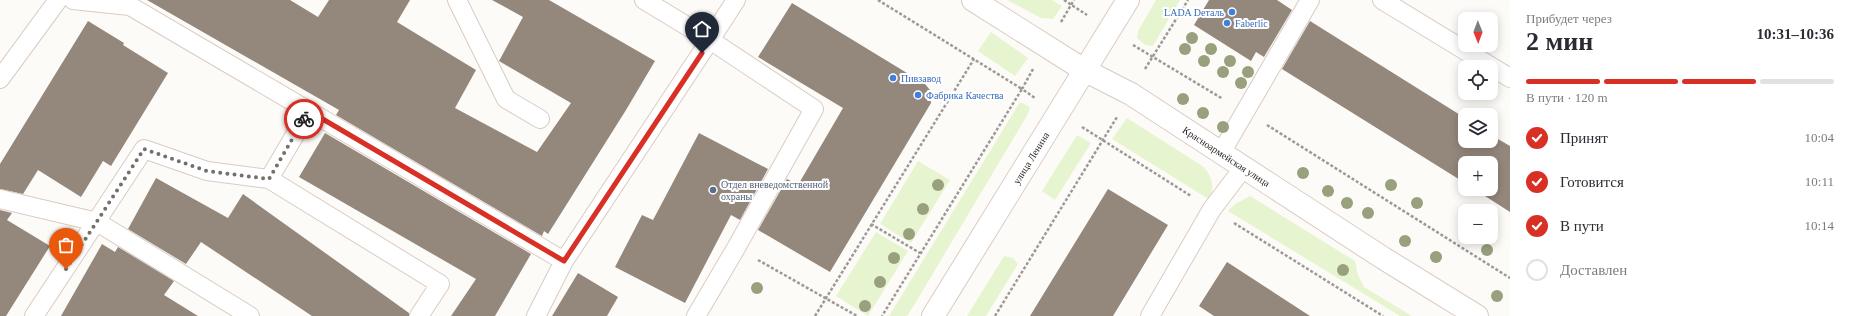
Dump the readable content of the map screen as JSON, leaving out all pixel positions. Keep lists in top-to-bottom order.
{
  "streets": {
    "street": ["Красноармейская улица", "улица Ленина"]
  },
  "crossings": [
    ["Красноармейская улица", "улица Ленина"]
  ],
  "places": [
    "LADA Dеталь",
    "Faberlic",
    "Пивзавод",
    "Фабрика Качества",
    "Отдел вневедомственной охраны"
  ],
  "north": "bottom",
  "page": {
    "heading": ["2 мин", "Прибудет через", "10:31–10:36"],
    "map_buttons": ["+", "−"],
    "bar": "В пути · 120 m",
    "list": [
      ["Принят", "10:04"],
      ["Готовится", "10:11"],
      ["В пути", "10:14"],
      "Доставлен"
    ]
  }
}
